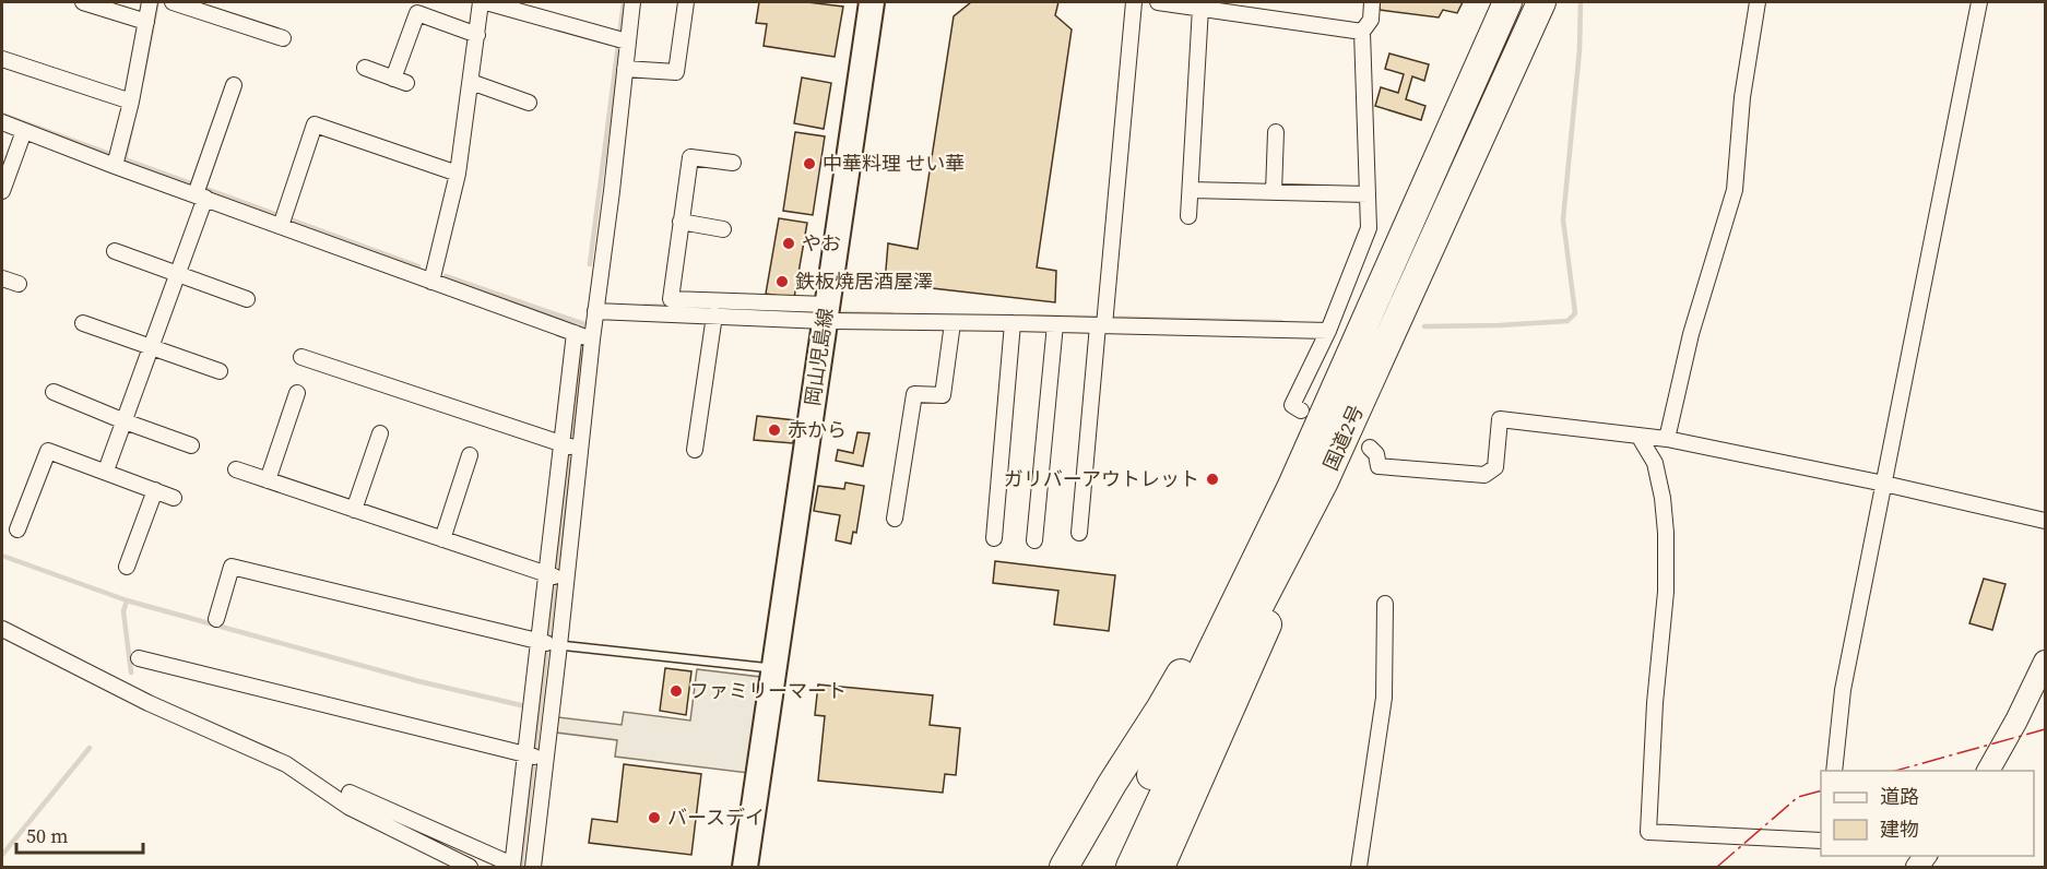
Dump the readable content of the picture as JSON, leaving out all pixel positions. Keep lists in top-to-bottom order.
{
  "streets": {
    "highway": ["国道2号"],
    "main road": ["岡山児島線"]
  },
  "places": [
    "中華料理 せい華",
    "やお",
    "鉄板焼居酒屋澤",
    "赤から",
    "ガリバーアウトレット",
    "ファミリーマート",
    "バースデイ"
  ],
  "legend": ["道路", "建物"],
  "scale_bar": "50 m"
}
